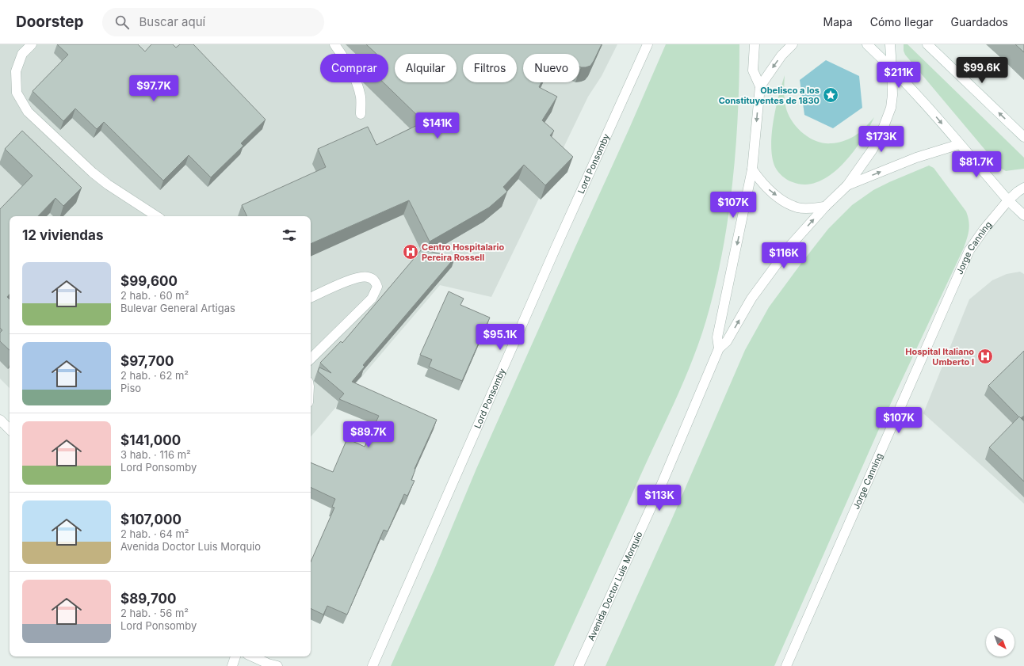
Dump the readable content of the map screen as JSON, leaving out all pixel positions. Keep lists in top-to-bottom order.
{
  "streets": {
    "street": ["Lord Ponsomby", "Jorge Canning", "Avenida Doctor Luis Morquio"]
  },
  "places": {
    "place": ["Obelisco a los Constituyentes de 1830"],
    "hospital": ["Centro Hospitalario Pereira Rossell", "Hospital Italiano Umberto I"]
  },
  "north": "bottom right",
  "page": {
    "header": "Doorstep",
    "search": "Buscar aquí",
    "nav": ["Mapa", "Cómo llegar", "Guardados"],
    "chip": [
      "Comprar",
      "Alquilar",
      "Filtros",
      "Nuevo"
    ],
    "price": [
      "$99.6K",
      "$211K",
      "$97.7K",
      "$141K",
      "$173K",
      "$81.7K",
      "$107K",
      "$116K",
      "$95.1K",
      "$107K",
      "$89.7K",
      "$113K"
    ],
    "heading": "12 viviendas",
    "list": [
      {
        "name": "$99,600",
        "note": "2 hab. · 60 m² · Bulevar General Artigas"
      },
      {
        "name": "$97,700",
        "note": "2 hab. · 62 m² · Piso"
      },
      {
        "name": "$141,000",
        "note": "3 hab. · 116 m² · Lord Ponsomby"
      },
      {
        "name": "$107,000",
        "note": "2 hab. · 64 m² · Avenida Doctor Luis Morquio"
      },
      {
        "name": "$89,700",
        "note": "2 hab. · 56 m² · Lord Ponsomby"
      }
    ]
  }
}
